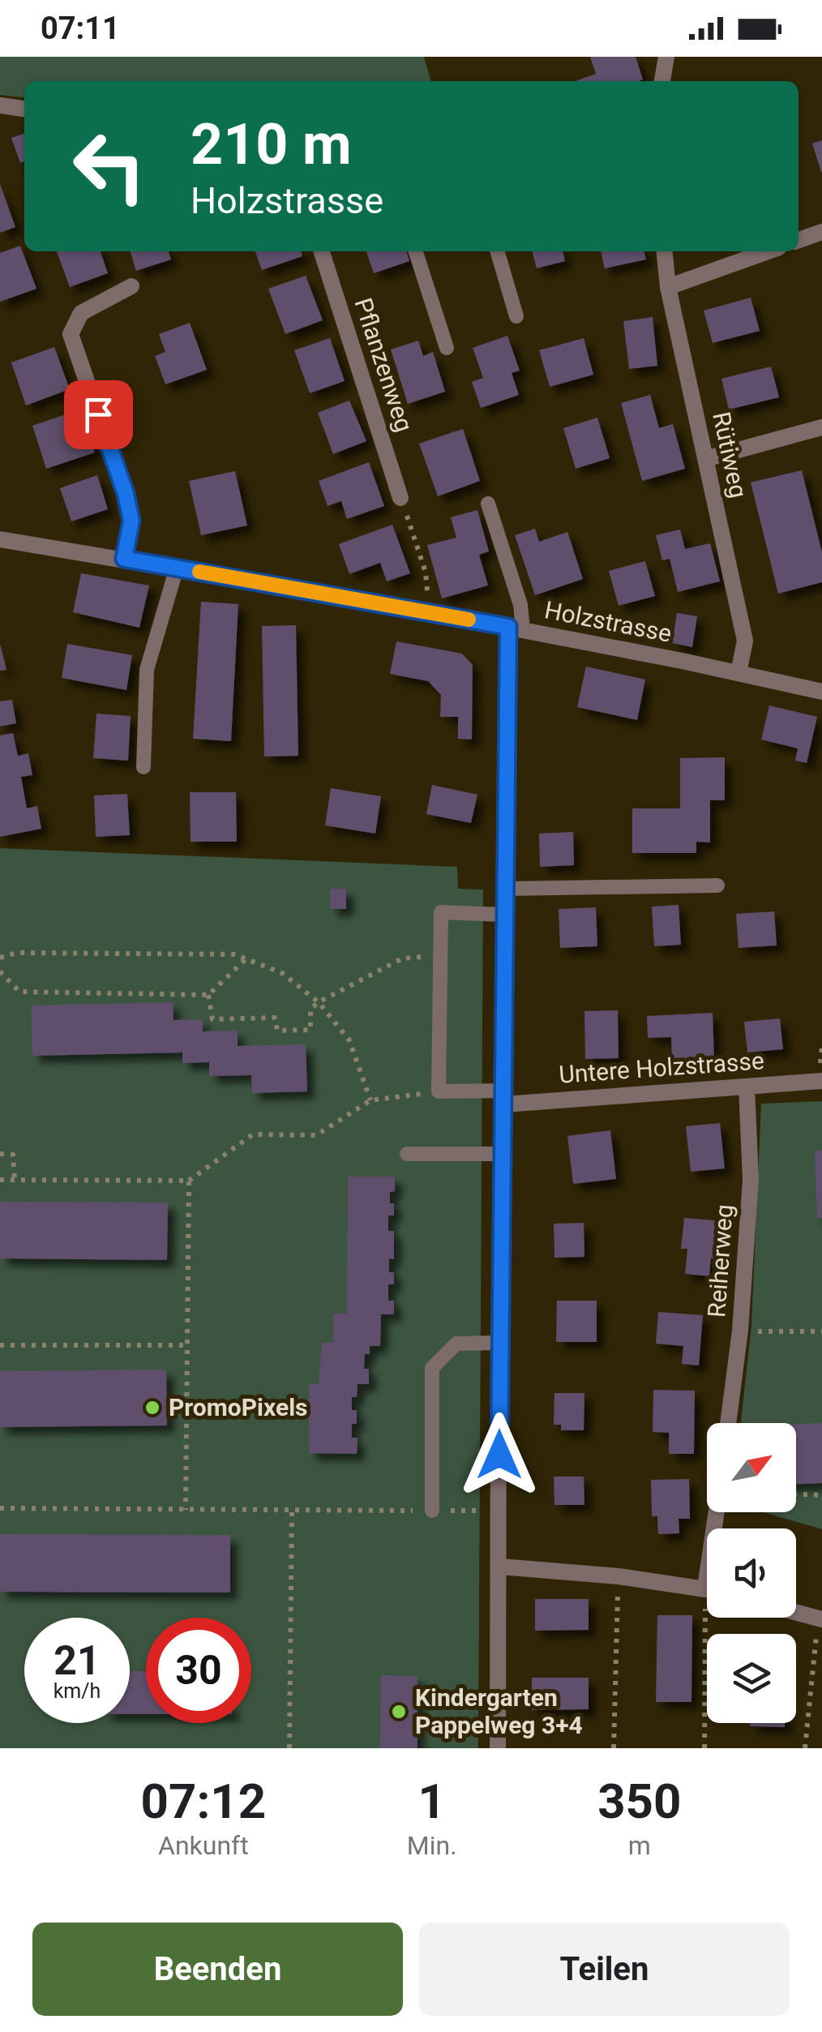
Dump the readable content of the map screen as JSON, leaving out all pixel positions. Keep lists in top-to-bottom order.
{
  "streets": {
    "street": [
      "Pflanzenweg",
      "Rütiweg",
      "Holzstrasse",
      "Untere Holzstrasse",
      "Reiherweg"
    ]
  },
  "crossings": [
    ["Rütiweg", "Holzstrasse"],
    ["Untere Holzstrasse", "Reiherweg"]
  ],
  "places": ["PromoPixels", "Kindergarten Pappelweg 3+4"],
  "north": "top right",
  "page": {
    "status": "07:11",
    "turn": ["210 m", "Holzstrasse"],
    "speed": "21 km/h",
    "limit": "30",
    "eta": [
      "07:12",
      "Ankunft",
      "1",
      "Min.",
      "350",
      "m"
    ],
    "buttons": ["Beenden", "Teilen"]
  }
}
